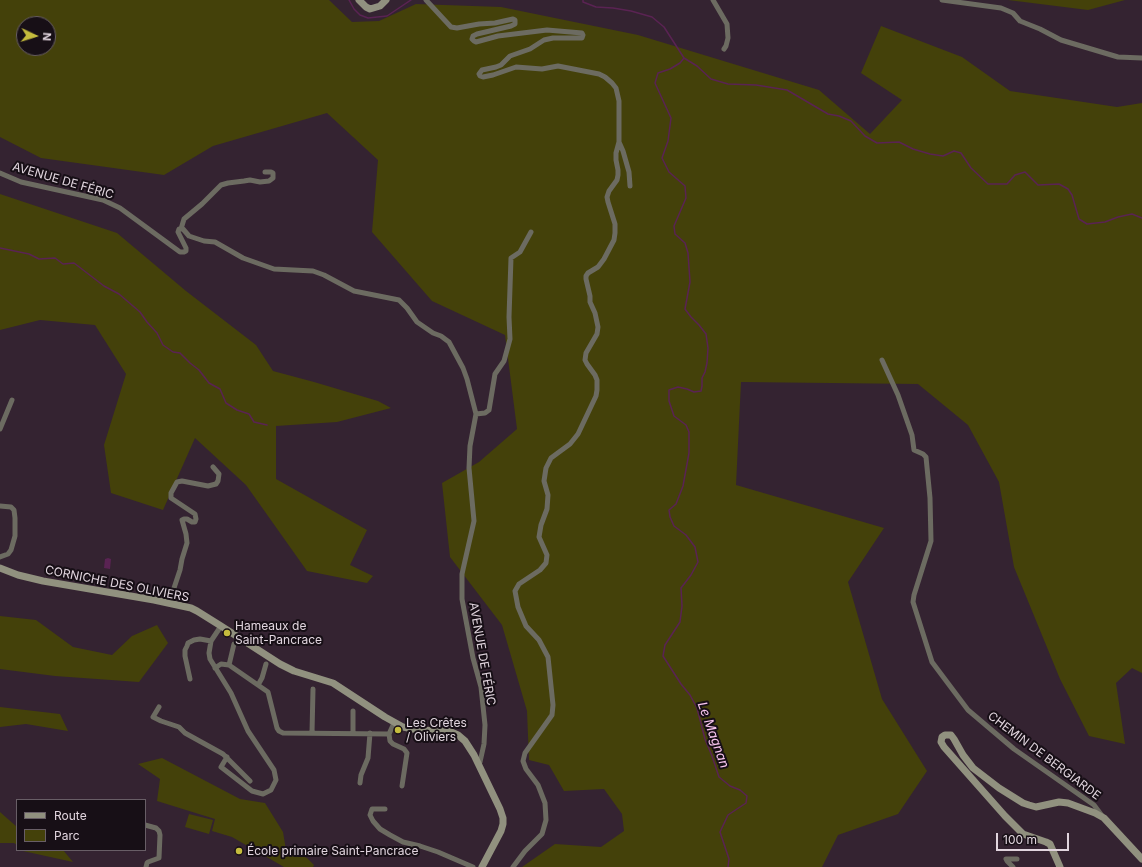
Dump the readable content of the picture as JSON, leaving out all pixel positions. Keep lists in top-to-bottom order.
{
  "streets": {
    "street": ["AVENUE DE FÉRIC", "CORNICHE DES OLIVIERS", "CHEMIN DE BERGIARDE"]
  },
  "crossings": [
    ["AVENUE DE FÉRIC", "CORNICHE DES OLIVIERS"]
  ],
  "water": ["Le Magnan"],
  "places": ["Hameaux de Saint-Pancrace", "Les Crêtes / Oliviers", "École primaire Saint-Pancrace"],
  "legend": ["Route", "Parc"],
  "scale_bar": "100 m",
  "north": "right"
}
